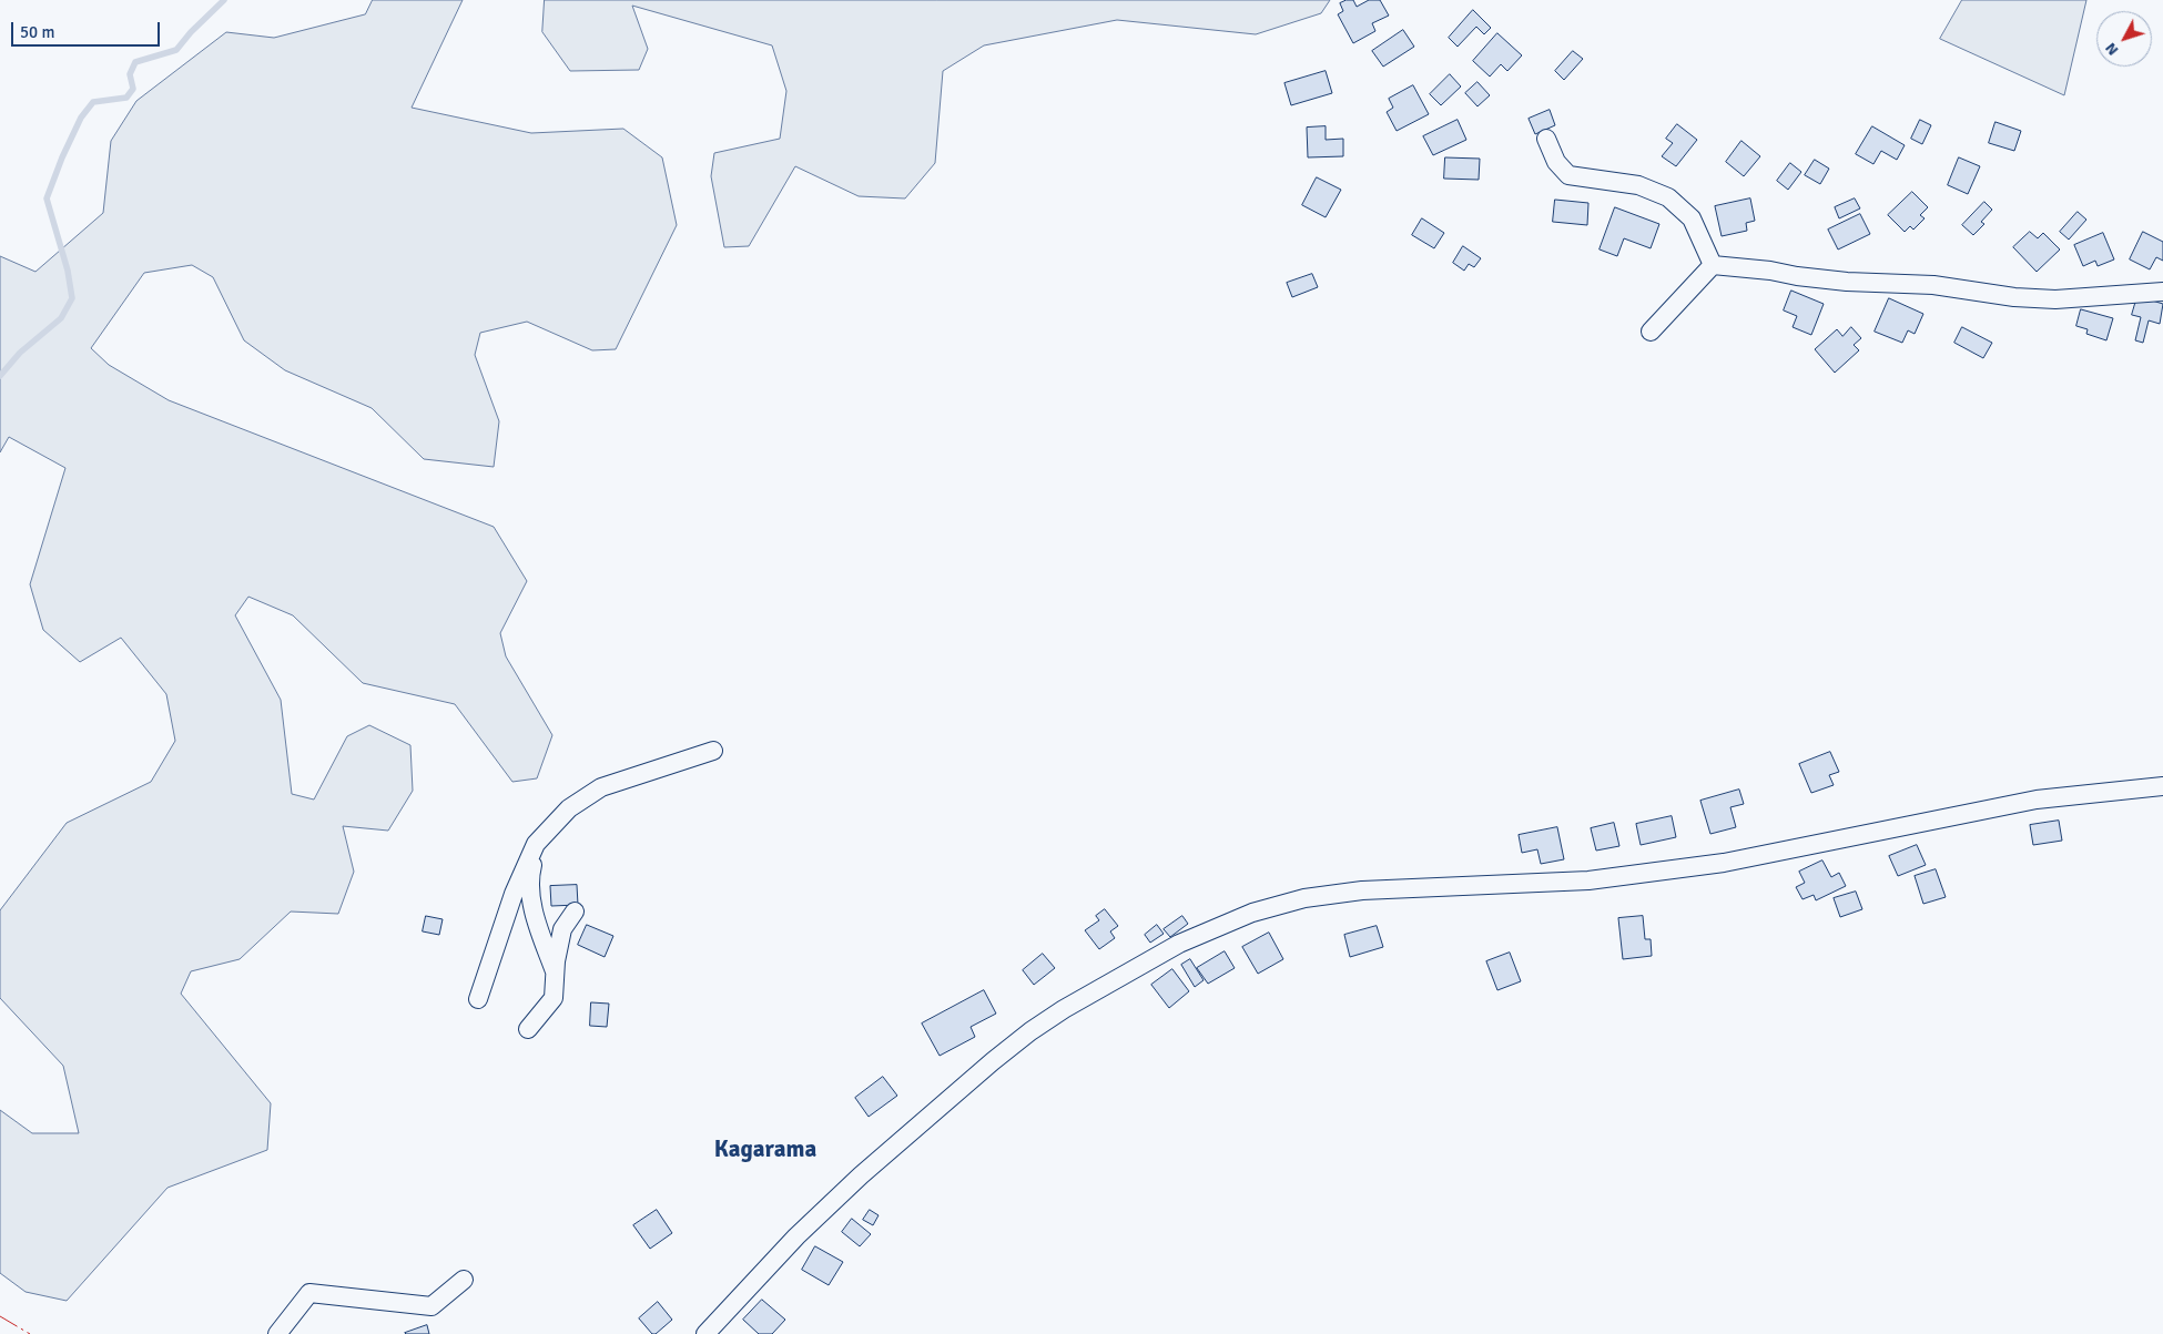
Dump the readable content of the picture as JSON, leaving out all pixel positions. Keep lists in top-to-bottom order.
{
  "districts": ["Kagarama"],
  "scale_bar": "50 m",
  "north": "bottom left"
}
